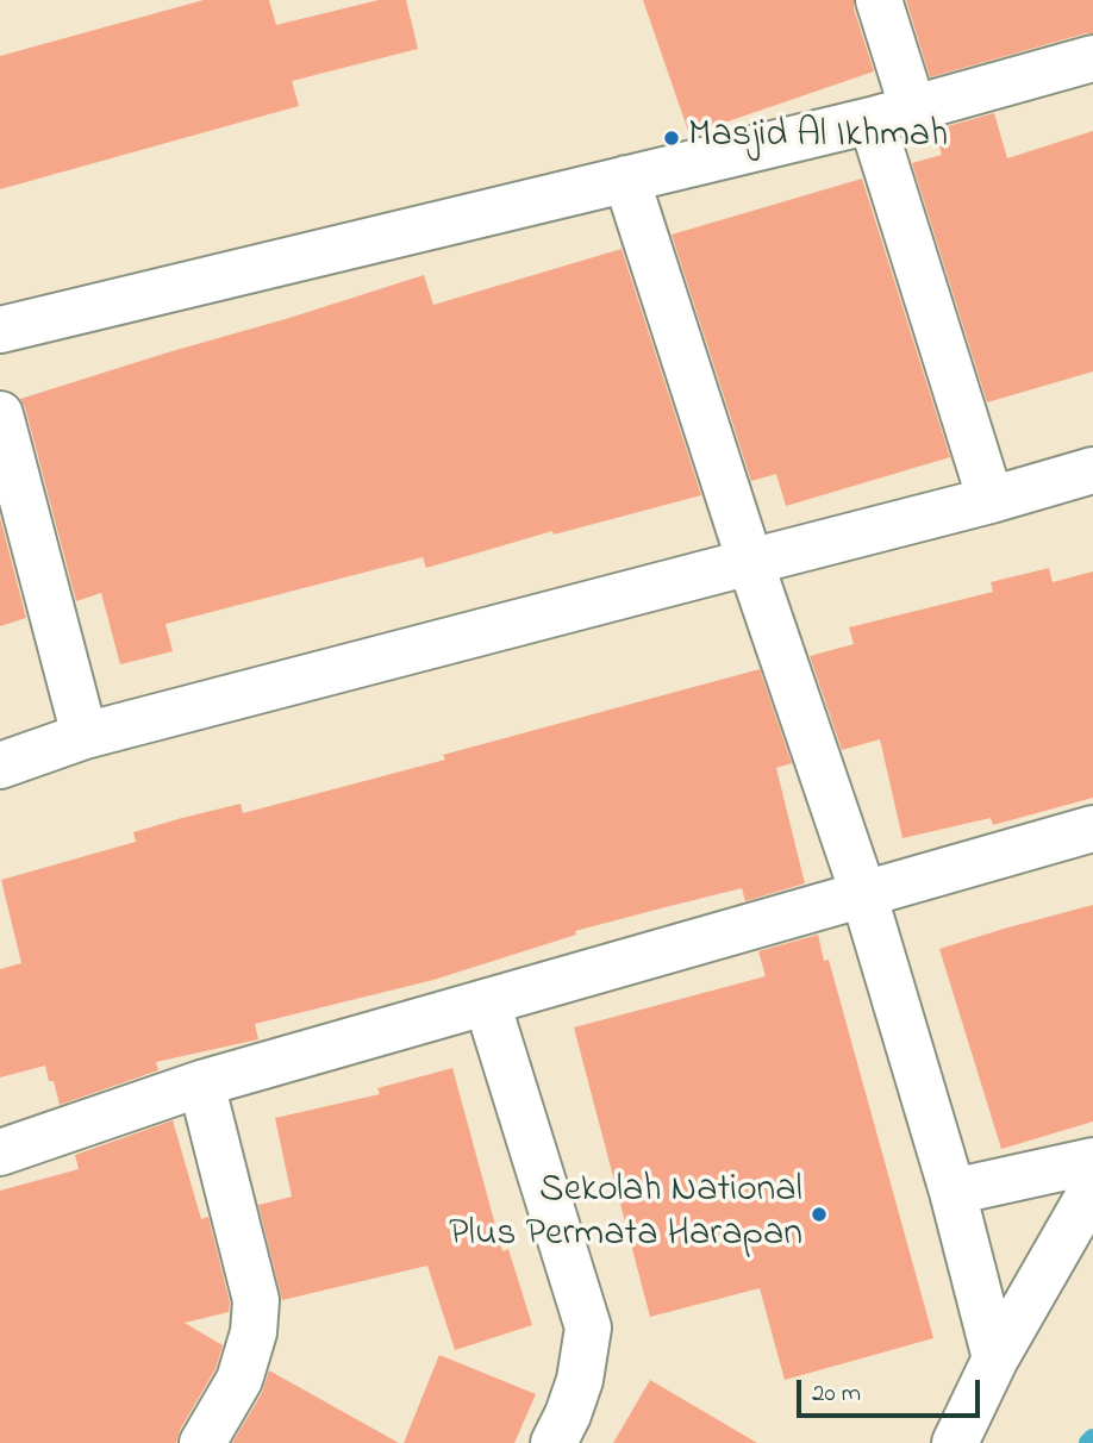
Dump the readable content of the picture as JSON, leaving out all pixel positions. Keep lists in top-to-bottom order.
{
  "places": ["Masjid Al Ikhmah", "Sekolah National Plus Permata Harapan"],
  "scale_bar": "20 m"
}
